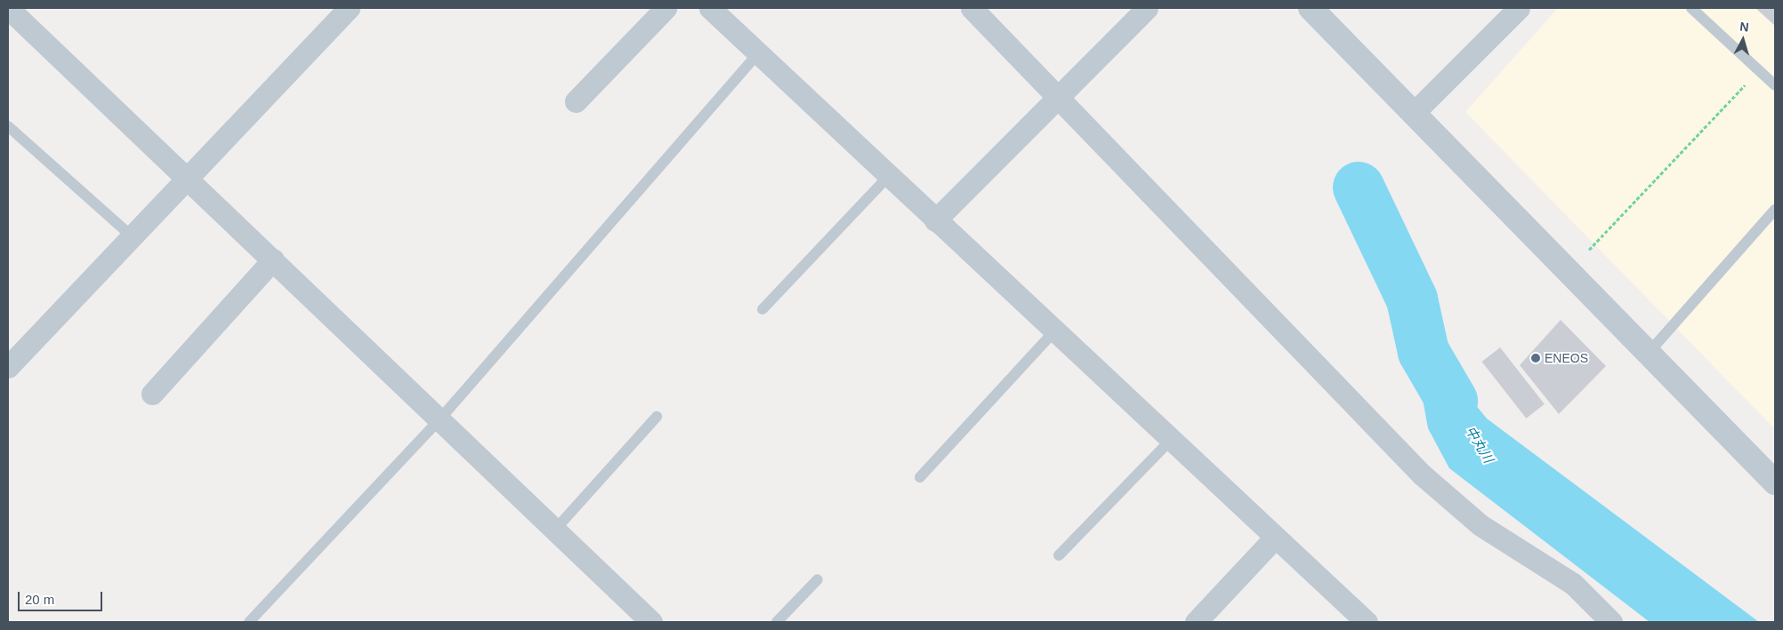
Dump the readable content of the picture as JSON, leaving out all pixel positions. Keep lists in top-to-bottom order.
{
  "water": ["中丸川"],
  "places": ["ENEOS"],
  "scale_bar": "20 m",
  "north": "top"
}
